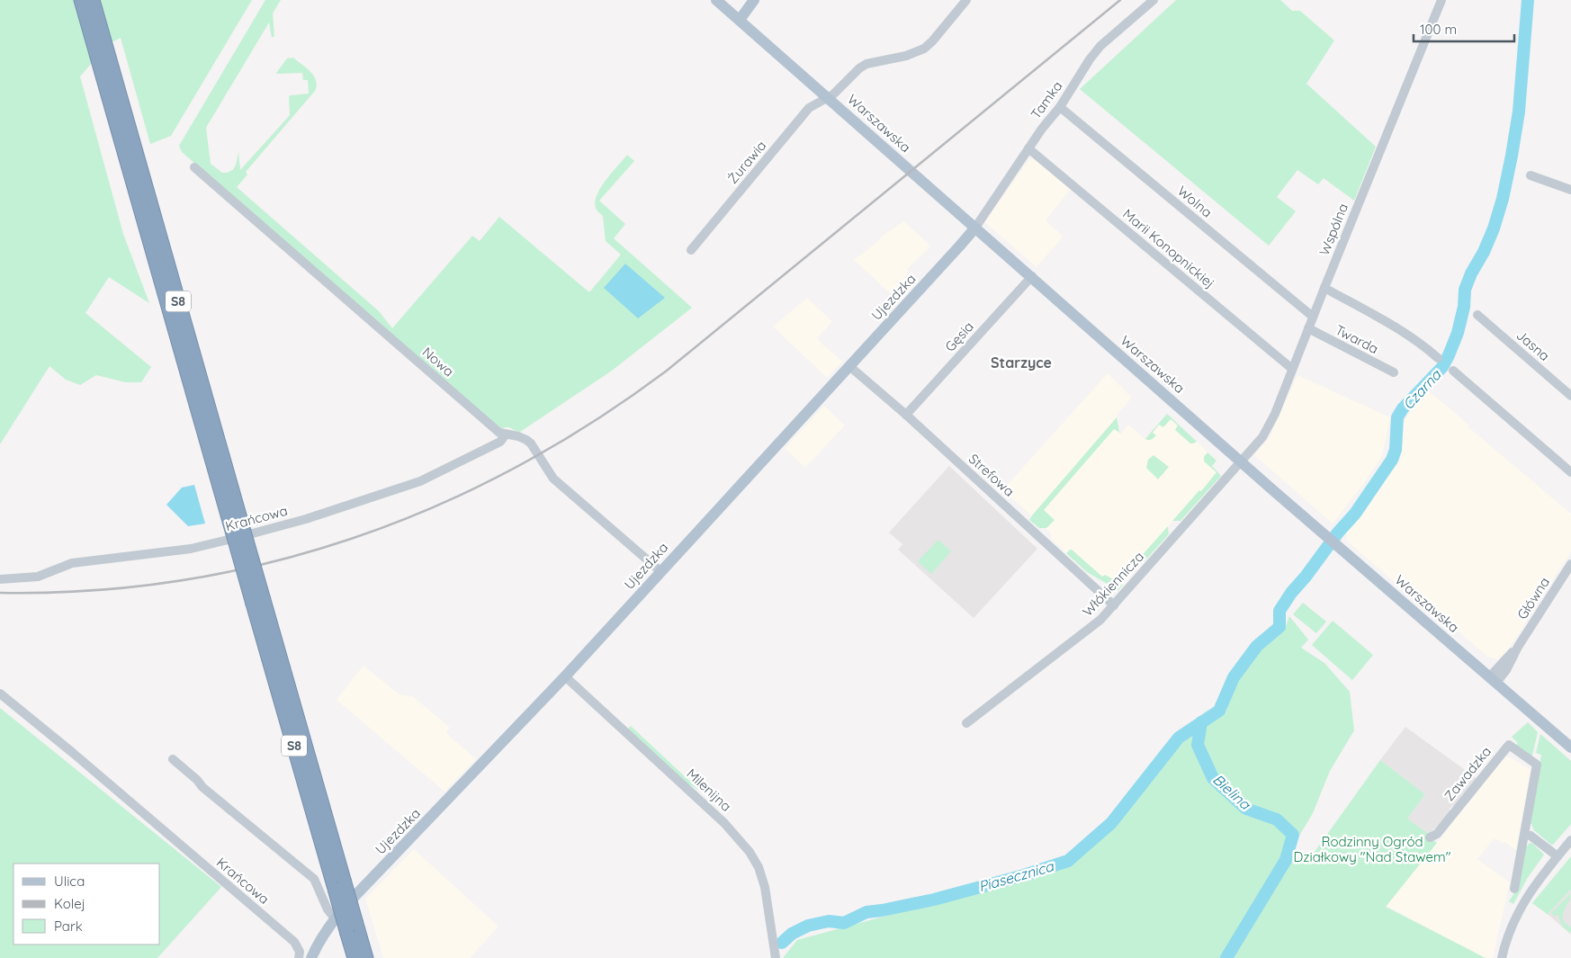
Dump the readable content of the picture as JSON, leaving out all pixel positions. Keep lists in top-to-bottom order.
{
  "streets": {
    "highway": ["S8"],
    "main road": ["Warszawska", "Ujezdzka"],
    "street": [
      "Tamka",
      "Żurawia",
      "Wolna",
      "Wspólna",
      "Marii Konopnickiej",
      "Gęsia",
      "Twarda",
      "Jasna",
      "Nowa",
      "Strefowa",
      "Krańcowa",
      "Włókiennicza",
      "Główna",
      "Zawadzka",
      "Milenijna"
    ]
  },
  "crossings": [
    ["Tamka", "Warszawska"],
    ["Tamka", "Wolna"],
    ["Tamka", "Marii Konopnickiej"],
    ["Tamka", "Ujezdzka"],
    ["Warszawska", "Żurawia"],
    ["Warszawska", "Wspólna"],
    ["Warszawska", "Ujezdzka"],
    ["Warszawska", "Gęsia"],
    ["Warszawska", "Włókiennicza"],
    ["Warszawska", "Główna"],
    ["Wolna", "Wspólna"],
    ["Wspólna", "Marii Konopnickiej"],
    ["Wspólna", "Twarda"],
    ["Wspólna", "Włókiennicza"],
    ["Ujezdzka", "Nowa"],
    ["Ujezdzka", "Strefowa"],
    ["Ujezdzka", "Milenijna"],
    ["Gęsia", "Strefowa"],
    ["Nowa", "Krańcowa"],
    ["Strefowa", "Włókiennicza"]
  ],
  "districts": ["Starzyce"],
  "water": ["Czarna", "Bielina", "Piasecznica"],
  "parks": ["Rodzinny Ogród Działkowy \"Nad Stawem\""],
  "legend": ["Ulica", "Kolej", "Park"],
  "scale_bar": "100 m"
}
